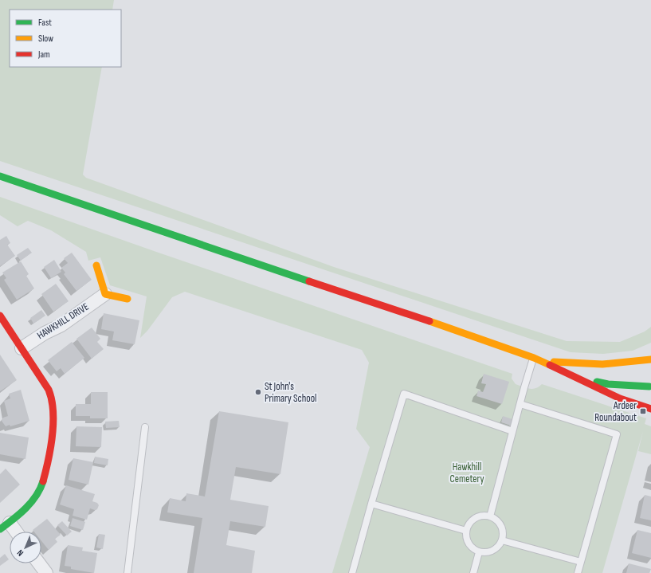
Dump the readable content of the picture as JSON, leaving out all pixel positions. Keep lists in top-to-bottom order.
{
  "streets": {
    "street": ["HAWKHILL DRIVE"]
  },
  "parks": ["Hawkhill Cemetery"],
  "places": {
    "other": ["St John's Primary School"],
    "transit": ["Ardeer Roundabout"]
  },
  "legend": ["Fast", "Slow", "Jam"],
  "north": "bottom left"
}
